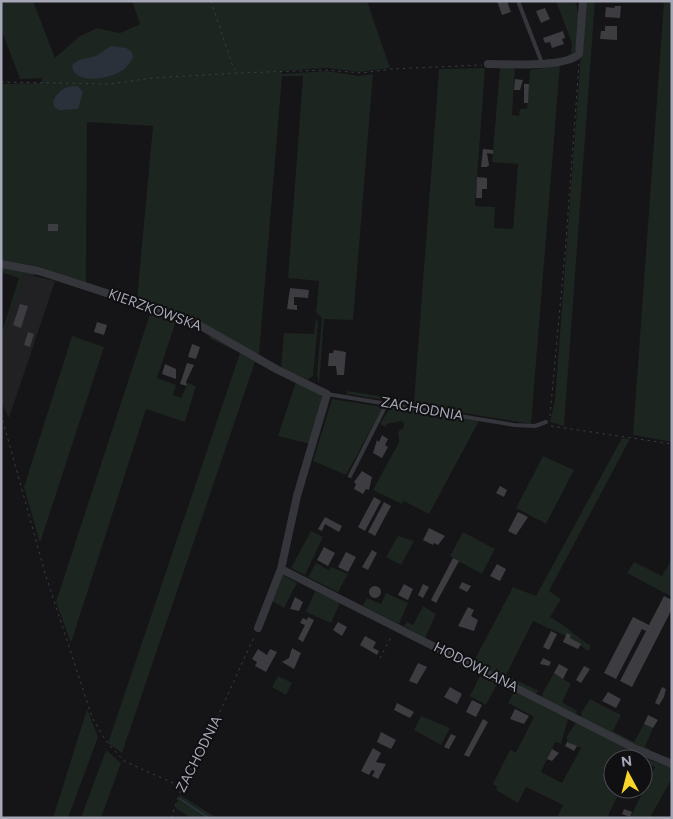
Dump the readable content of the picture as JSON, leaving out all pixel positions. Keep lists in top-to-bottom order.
{
  "streets": {
    "street": ["KIERZKOWSKA", "HODOWLANA"],
    "lane": ["ZACHODNIA"]
  },
  "crossings": [
    ["KIERZKOWSKA", "ZACHODNIA"]
  ],
  "north": "top"
}
